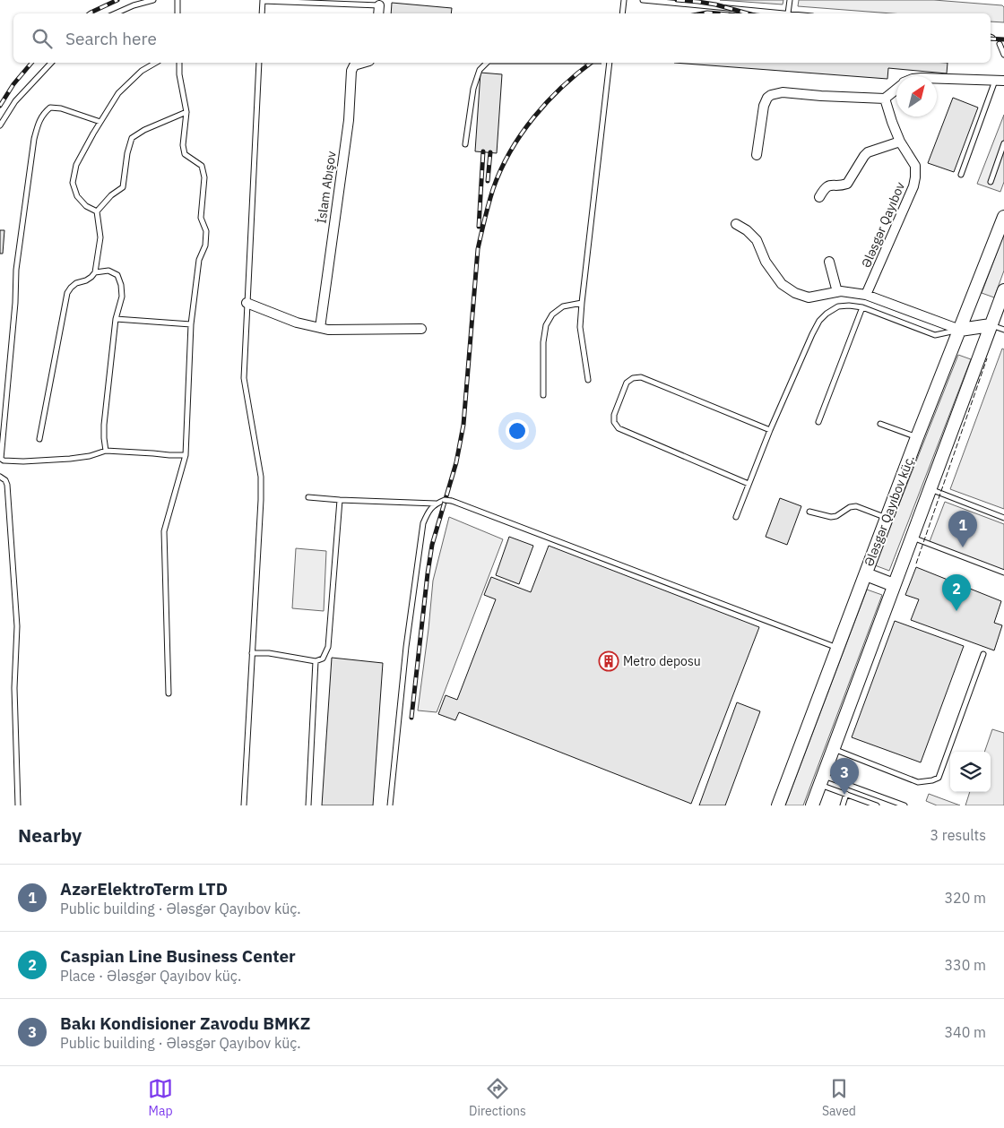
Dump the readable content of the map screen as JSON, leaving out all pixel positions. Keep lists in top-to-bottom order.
{
  "streets": {
    "main road": ["Ələsgər Qayıbov küç."],
    "street": ["İslam Abışov", "Ələsgər Qayıbov"]
  },
  "places": {
    "building": ["Metro deposu"]
  },
  "north": "top right",
  "page": {
    "search": "Search here",
    "pins": ["1", "2", "3"],
    "heading": ["Nearby", "3 results"],
    "list": [
      {
        "mark": "1",
        "name": "AzərElektroTerm LTD",
        "note": "Public building · Ələsgər Qayıbov küç.",
        "value": "320 m"
      },
      {
        "mark": "2",
        "name": "Caspian Line Business Center",
        "note": "Place · Ələsgər Qayıbov küç.",
        "value": "330 m"
      },
      {
        "mark": "3",
        "name": "Bakı Kondisioner Zavodu BMKZ",
        "note": "Public building · Ələsgər Qayıbov küç.",
        "value": "340 m"
      }
    ],
    "nav": ["Map", "Directions", "Saved"]
  }
}
